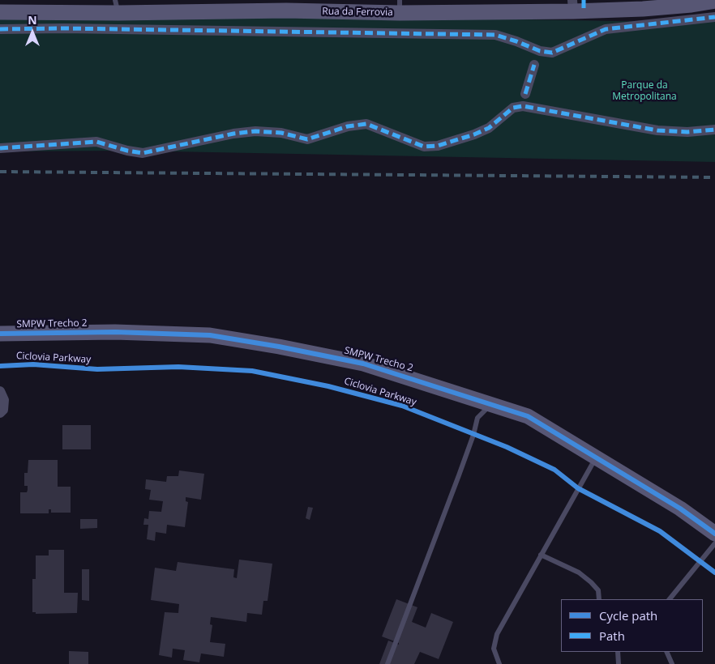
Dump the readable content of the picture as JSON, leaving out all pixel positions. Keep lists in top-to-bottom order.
{
  "streets": {
    "street": ["Rua da Ferrovia", "SMPW Trecho 2"],
    "cycle path": ["Ciclovia Parkway"]
  },
  "parks": ["Parque da Metropolitana"],
  "legend": ["Cycle path", "Path"],
  "north": "top"
}
